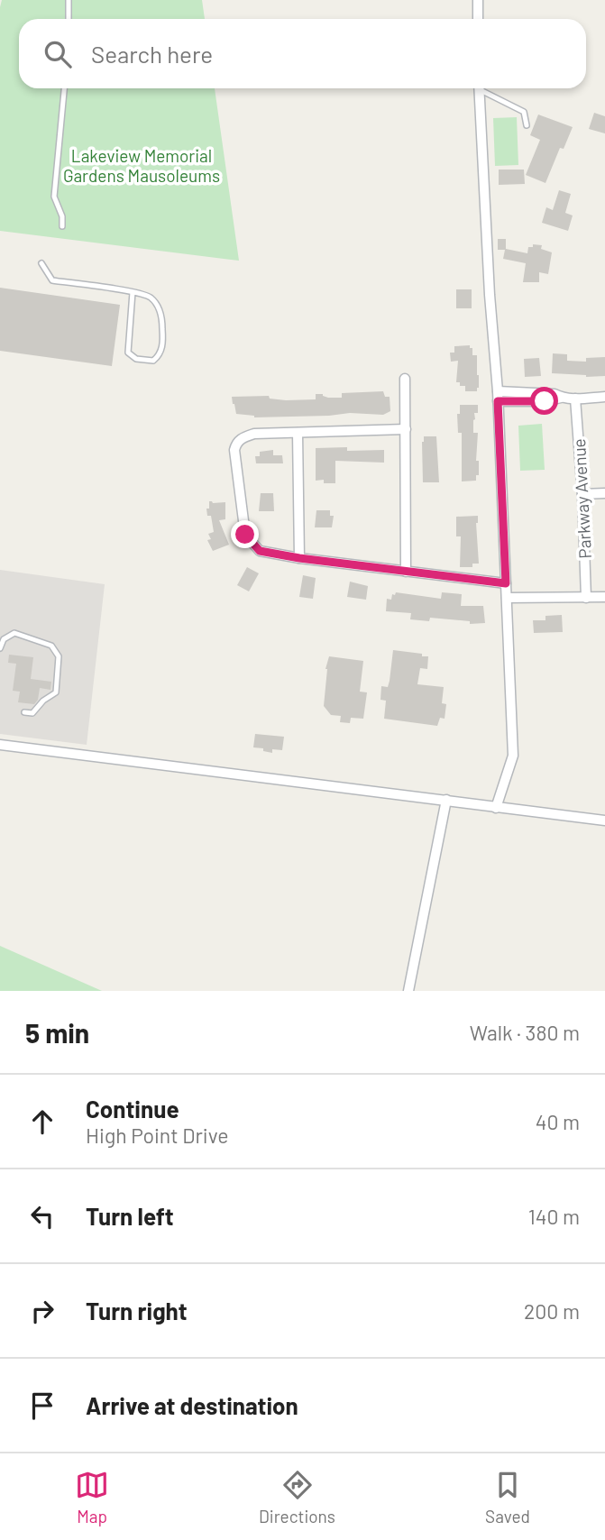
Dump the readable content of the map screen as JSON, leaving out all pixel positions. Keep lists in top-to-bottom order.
{
  "streets": {
    "street": ["Parkway Avenue"]
  },
  "parks": ["Lakeview Memorial Gardens Mausoleums"],
  "page": {
    "search": "Search here",
    "heading": ["5 min", "Walk · 380 m"],
    "list": [
      ["Continue", "High Point Drive", "40 m"],
      ["Turn left", "140 m"],
      ["Turn right", "200 m"],
      "Arrive at destination"
    ],
    "nav": ["Map", "Directions", "Saved"]
  }
}
